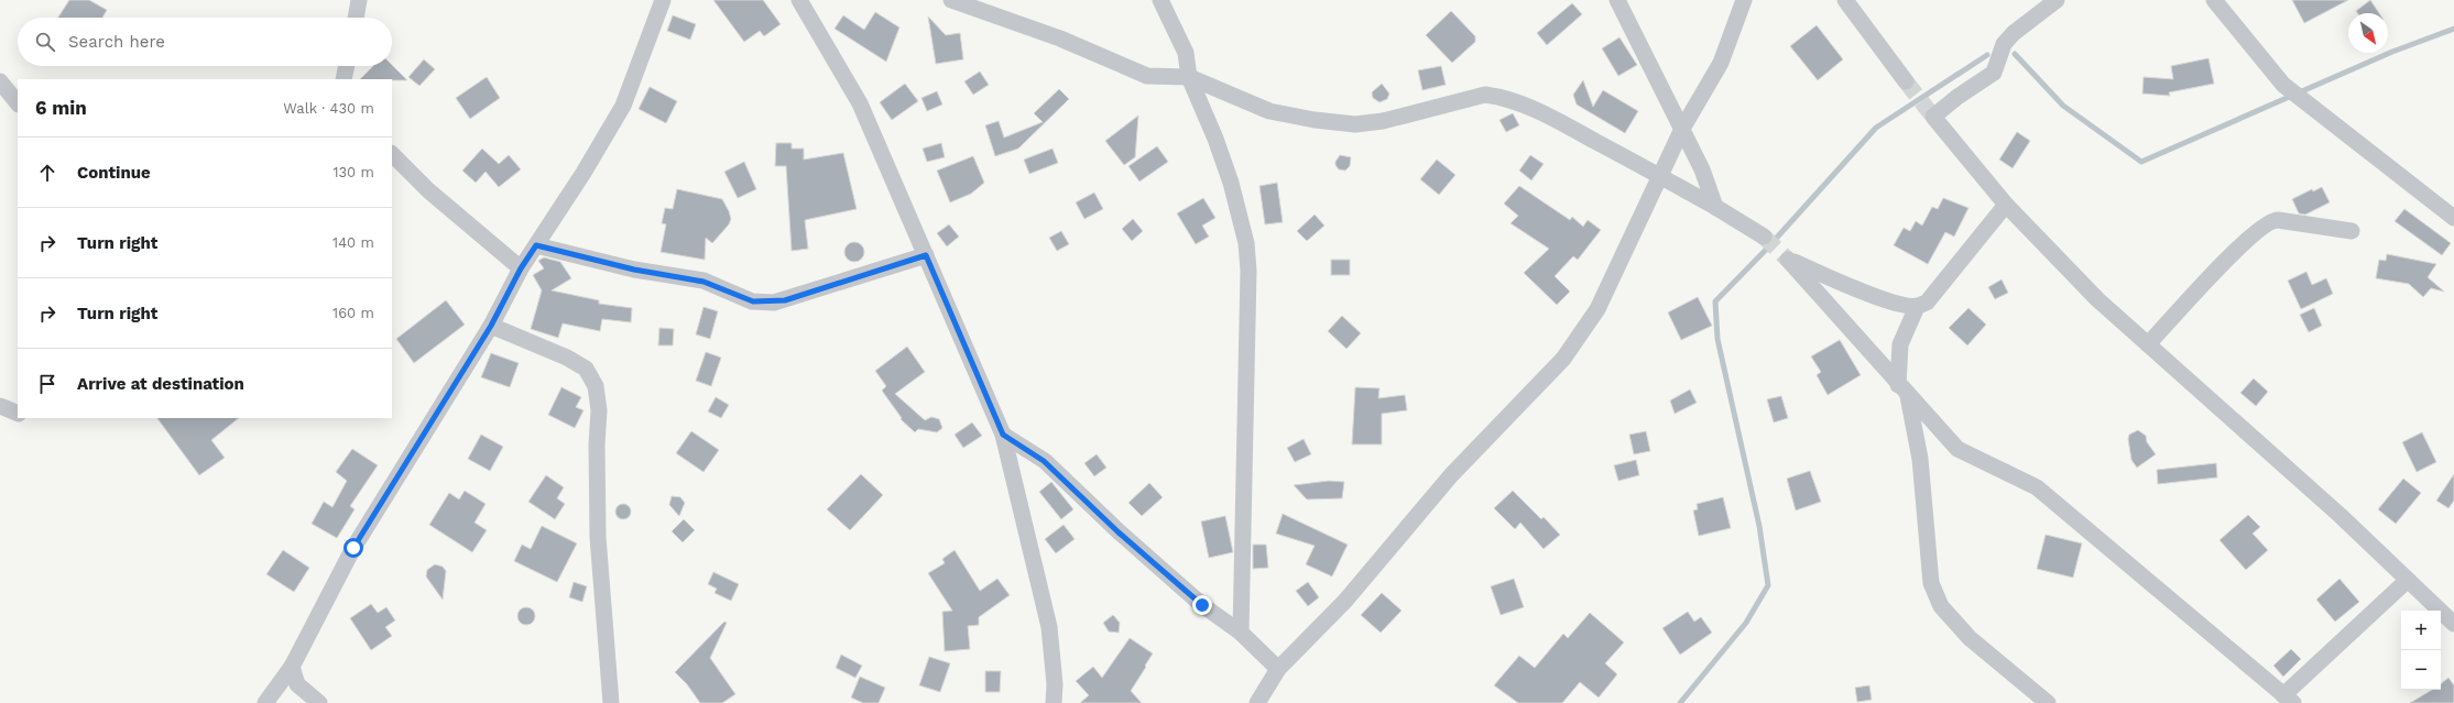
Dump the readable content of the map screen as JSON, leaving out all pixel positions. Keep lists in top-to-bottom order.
{
  "north": "bottom right",
  "page": {
    "search": "Search here",
    "heading": ["6 min", "Walk · 430 m"],
    "list": [
      ["Continue", "130 m"],
      ["Turn right", "140 m"],
      ["Turn right", "160 m"],
      "Arrive at destination"
    ],
    "map_buttons": ["+", "−"]
  }
}
